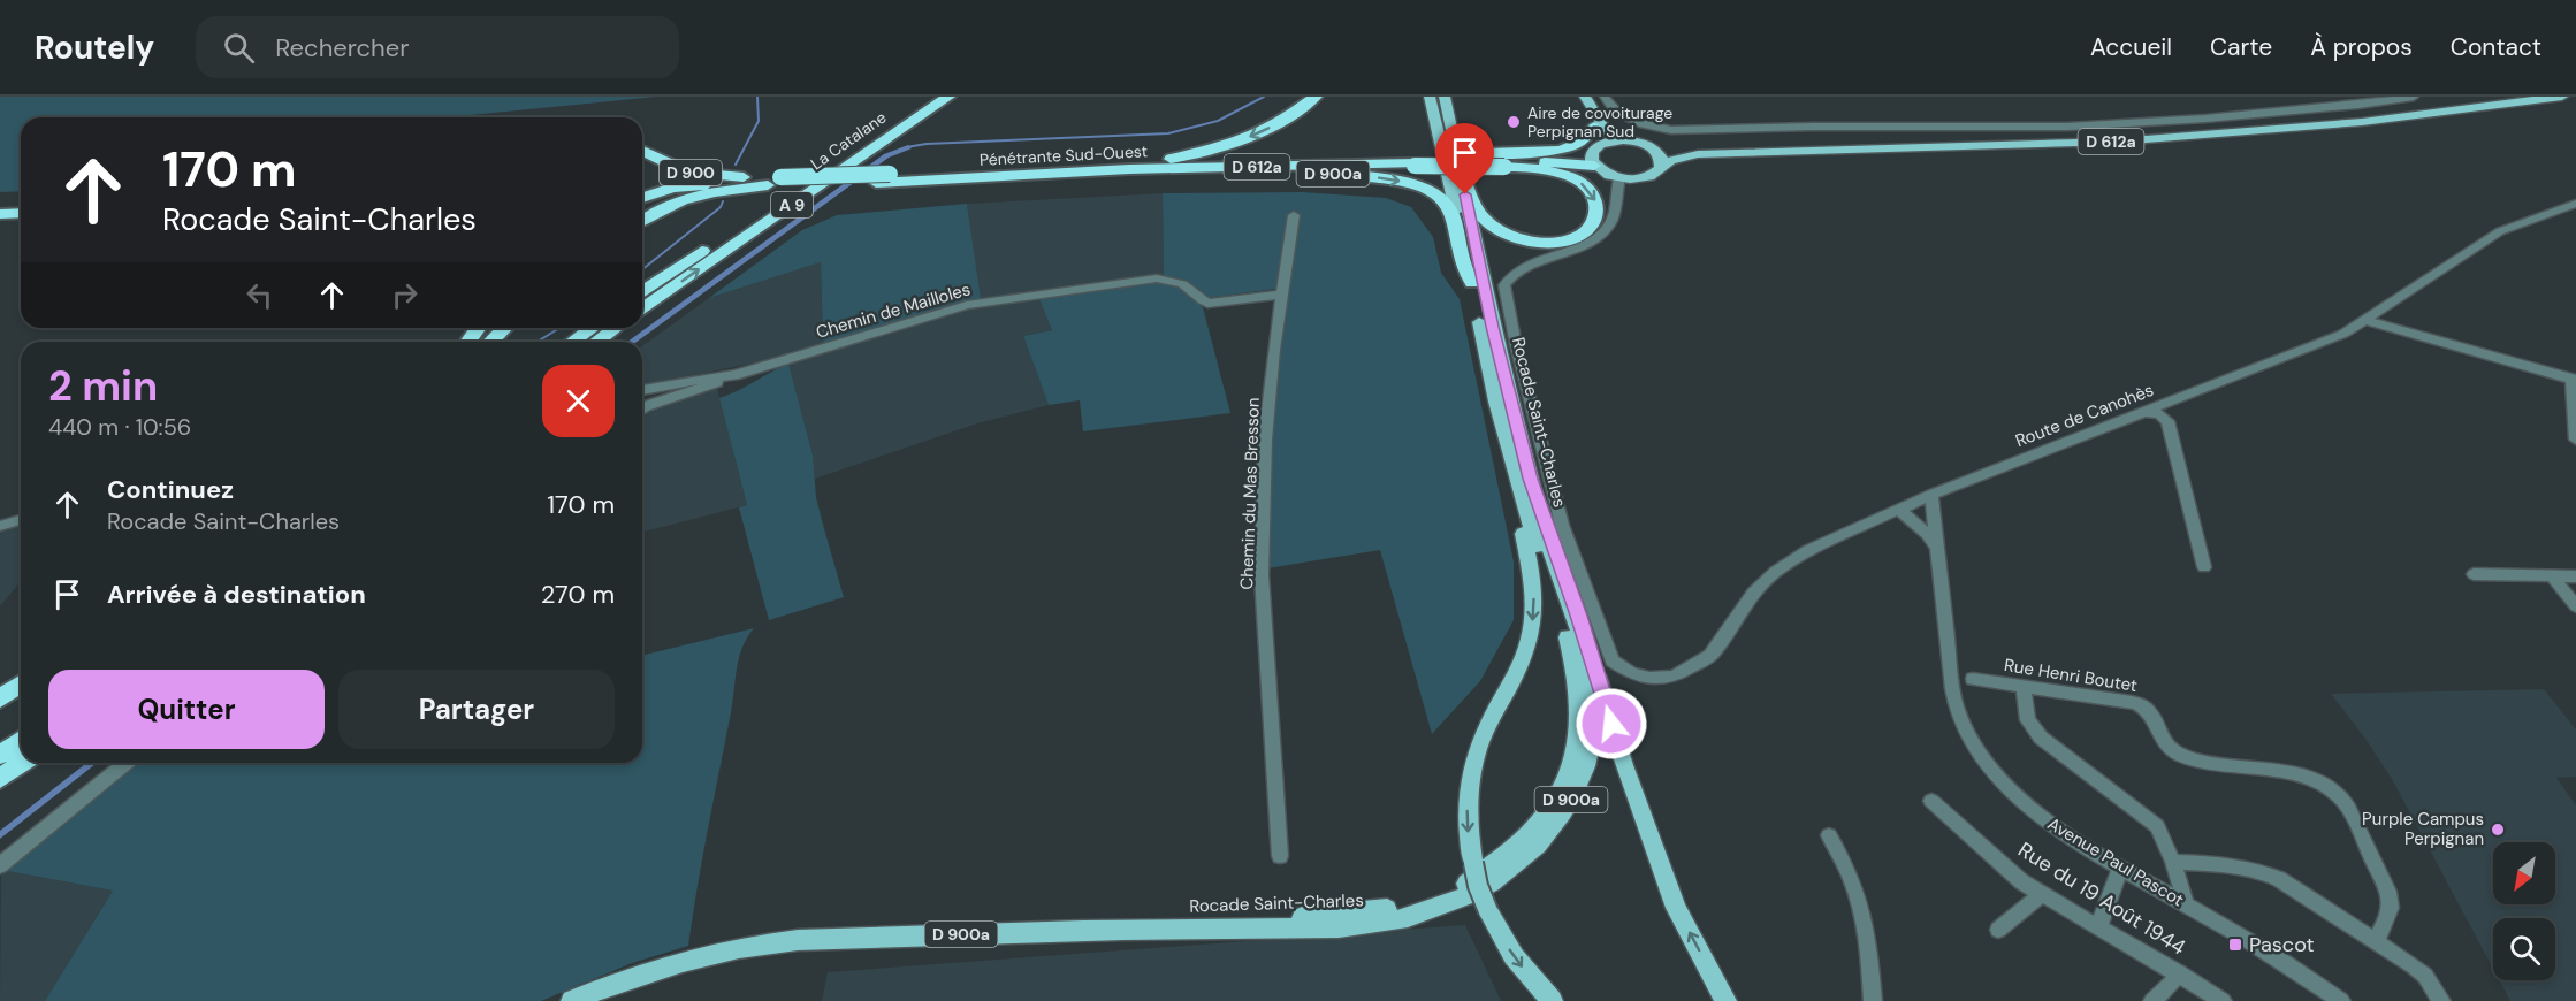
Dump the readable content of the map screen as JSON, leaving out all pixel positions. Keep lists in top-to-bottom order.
{
  "streets": {
    "highway": [
      "La Catalane",
      "D 612a",
      "Pénétrante Sud-Ouest",
      "D 900",
      "D 900a",
      "A 9"
    ],
    "main road": ["Rocade Saint-Charles"],
    "street": [
      "Chemin de Mailloles",
      "Route de Canohès",
      "Chemin du Mas Bresson",
      "Rue Henri Boutet",
      "Avenue Paul Pascot",
      "Rue du 19 Août 1944"
    ]
  },
  "crossings": [
    ["D 612a", "Pénétrante Sud-Ouest"],
    ["Pénétrante Sud-Ouest", "D 900a"],
    ["D 900a", "Rocade Saint-Charles"],
    ["Chemin de Mailloles", "Chemin du Mas Bresson"],
    ["Route de Canohès", "Avenue Paul Pascot"]
  ],
  "places": {
    "other": ["Aire de covoiturage Perpignan Sud", "Purple Campus Perpignan"],
    "transit": ["Pascot"]
  },
  "north": "bottom left",
  "page": {
    "header": "Routely",
    "search": "Rechercher",
    "nav": [
      "Accueil",
      "Carte",
      "À propos",
      "Contact"
    ],
    "turn": ["170 m", "Rocade Saint-Charles"],
    "heading": ["2 min", "440 m · 10:56"],
    "list": [
      {
        "name": "Continuez",
        "note": "Rocade Saint-Charles",
        "value": "170 m"
      },
      {
        "name": "Arrivée à destination",
        "value": "270 m"
      }
    ],
    "buttons": ["Quitter", "Partager"]
  }
}
